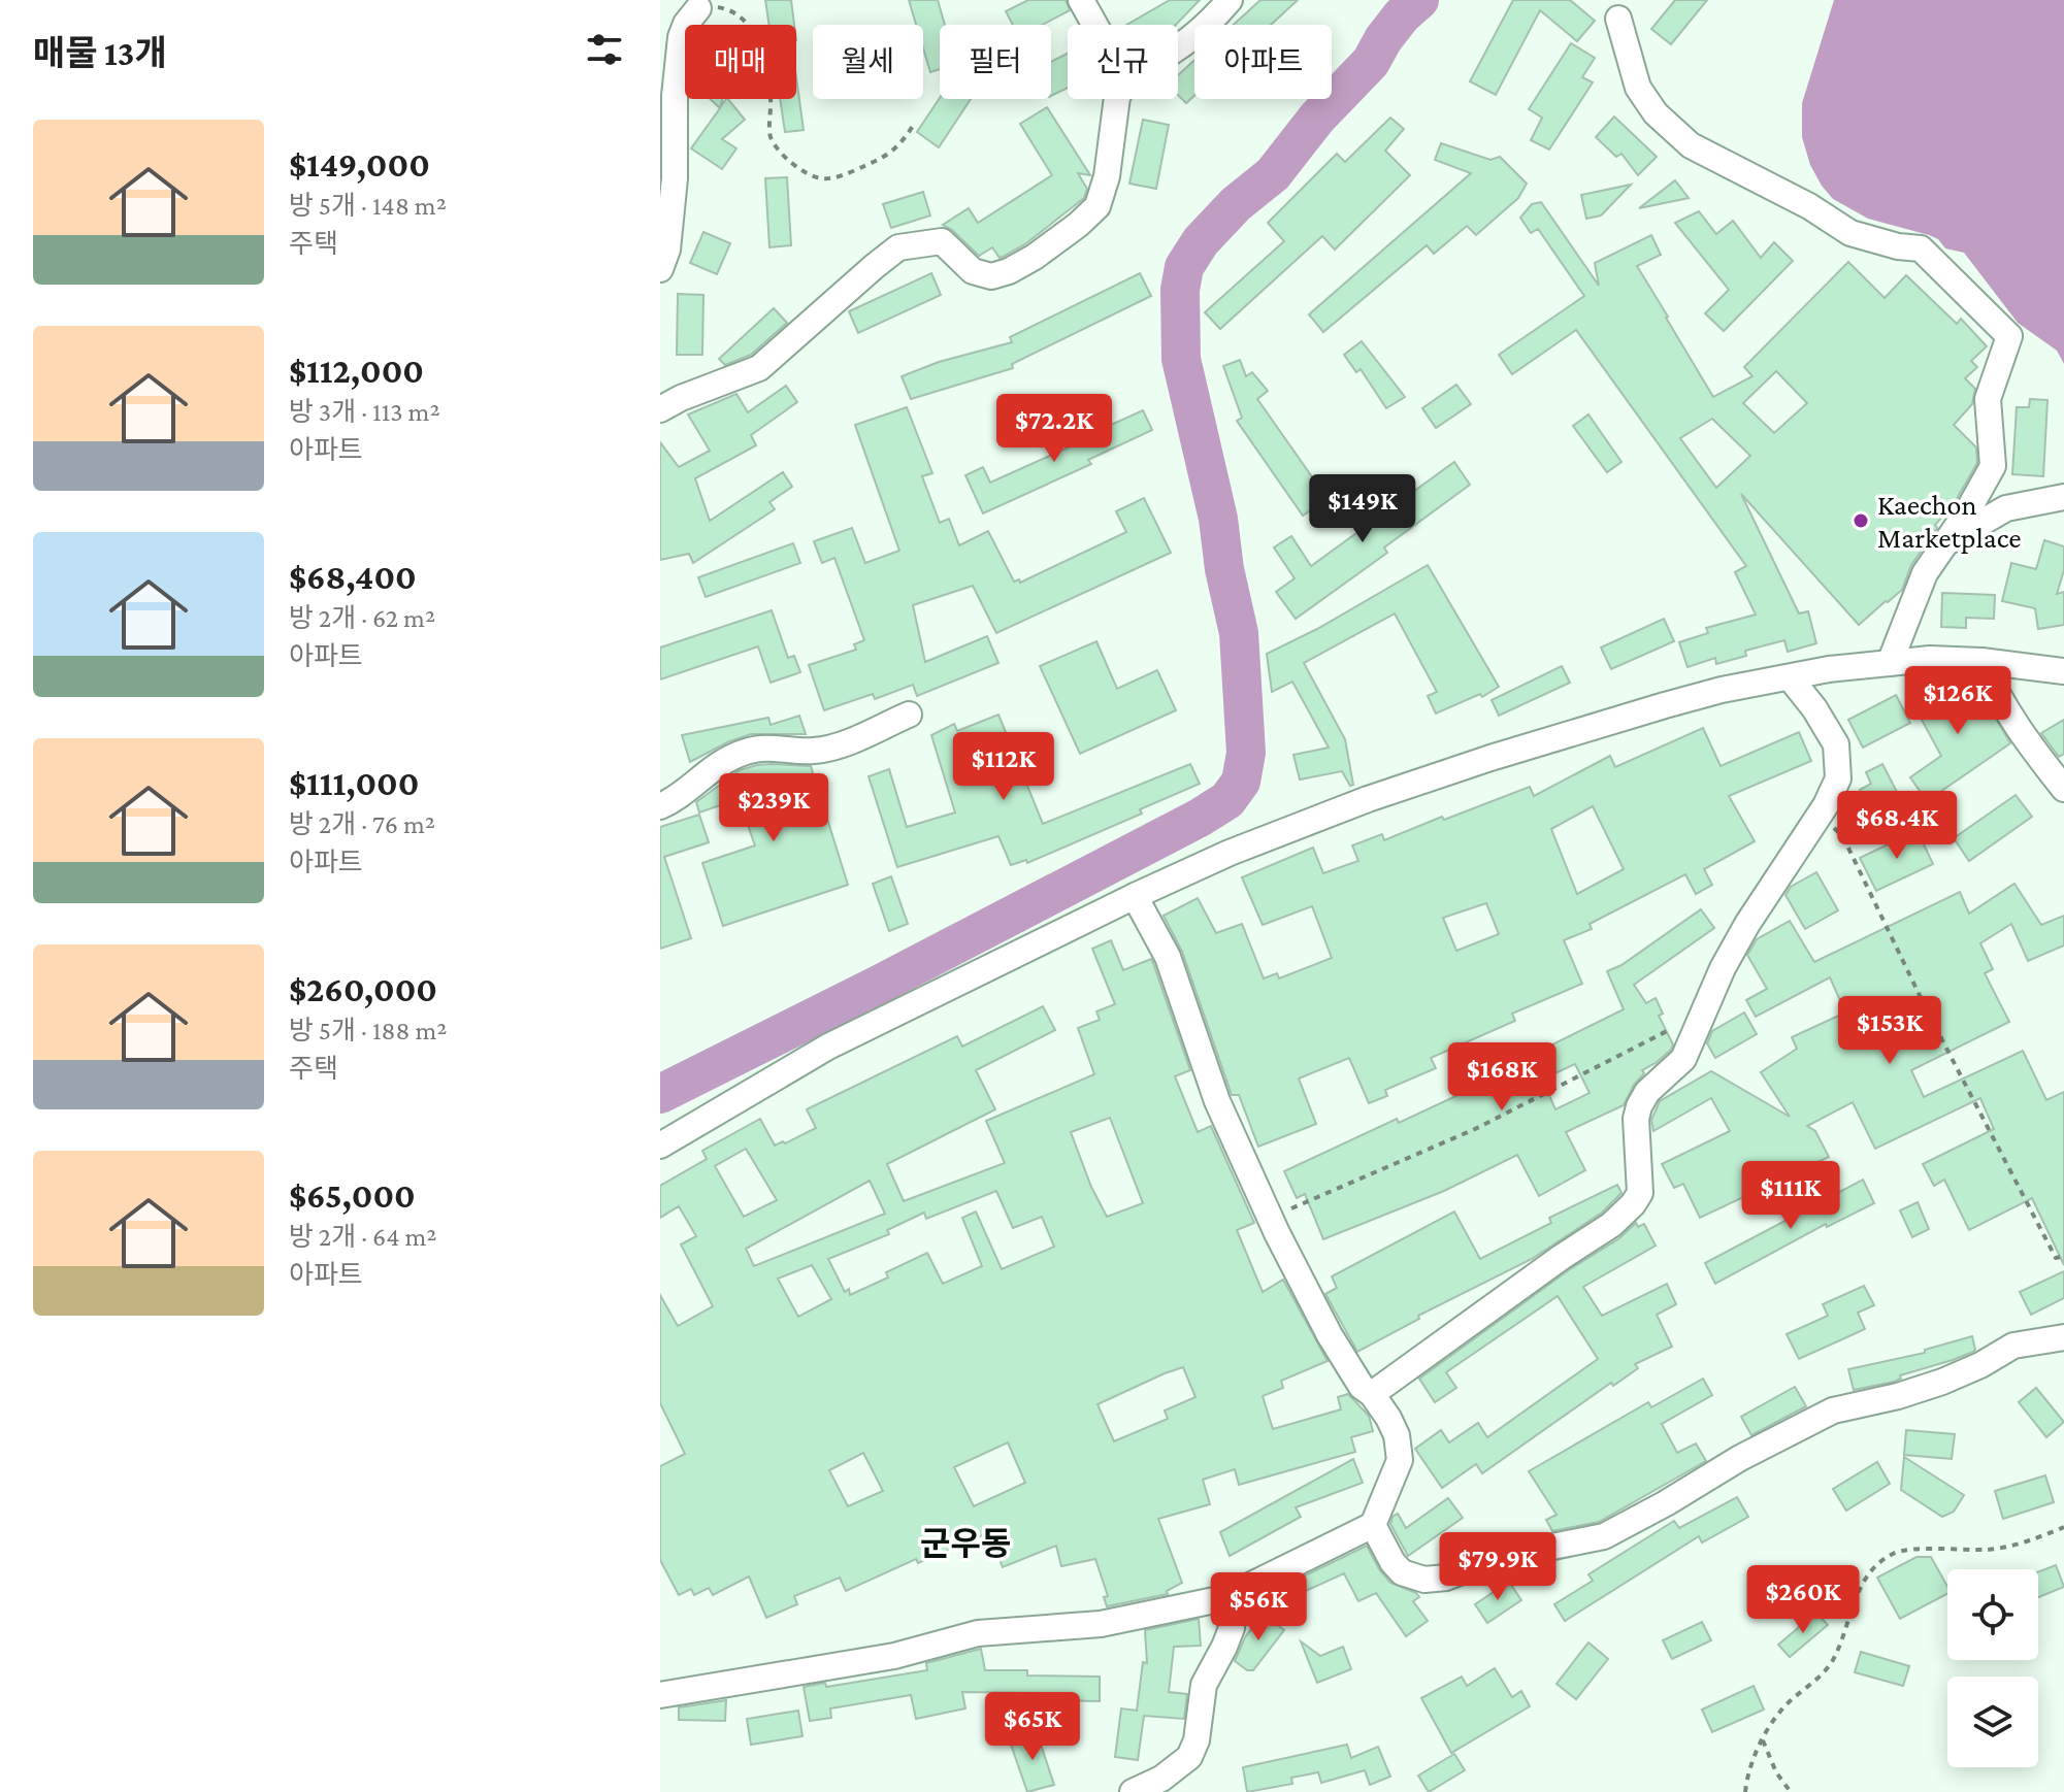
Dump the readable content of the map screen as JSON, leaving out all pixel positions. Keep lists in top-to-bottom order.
{
  "districts": ["군우동"],
  "places": ["Kaechon Marketplace"],
  "page": {
    "heading": "매물 13개",
    "chip": [
      "매매",
      "월세",
      "필터",
      "신규",
      "아파트"
    ],
    "list": [
      {
        "name": "$149,000",
        "note": "방 5개 · 148 m² · 주택"
      },
      {
        "name": "$112,000",
        "note": "방 3개 · 113 m² · 아파트"
      },
      {
        "name": "$68,400",
        "note": "방 2개 · 62 m² · 아파트"
      },
      {
        "name": "$111,000",
        "note": "방 2개 · 76 m² · 아파트"
      },
      {
        "name": "$260,000",
        "note": "방 5개 · 188 m² · 주택"
      },
      {
        "name": "$65,000",
        "note": "방 2개 · 64 m² · 아파트"
      }
    ],
    "price": [
      "$72.2K",
      "$149K",
      "$126K",
      "$112K",
      "$239K",
      "$68.4K",
      "$153K",
      "$168K",
      "$111K",
      "$79.9K",
      "$260K",
      "$56K",
      "$65K"
    ]
  }
}
